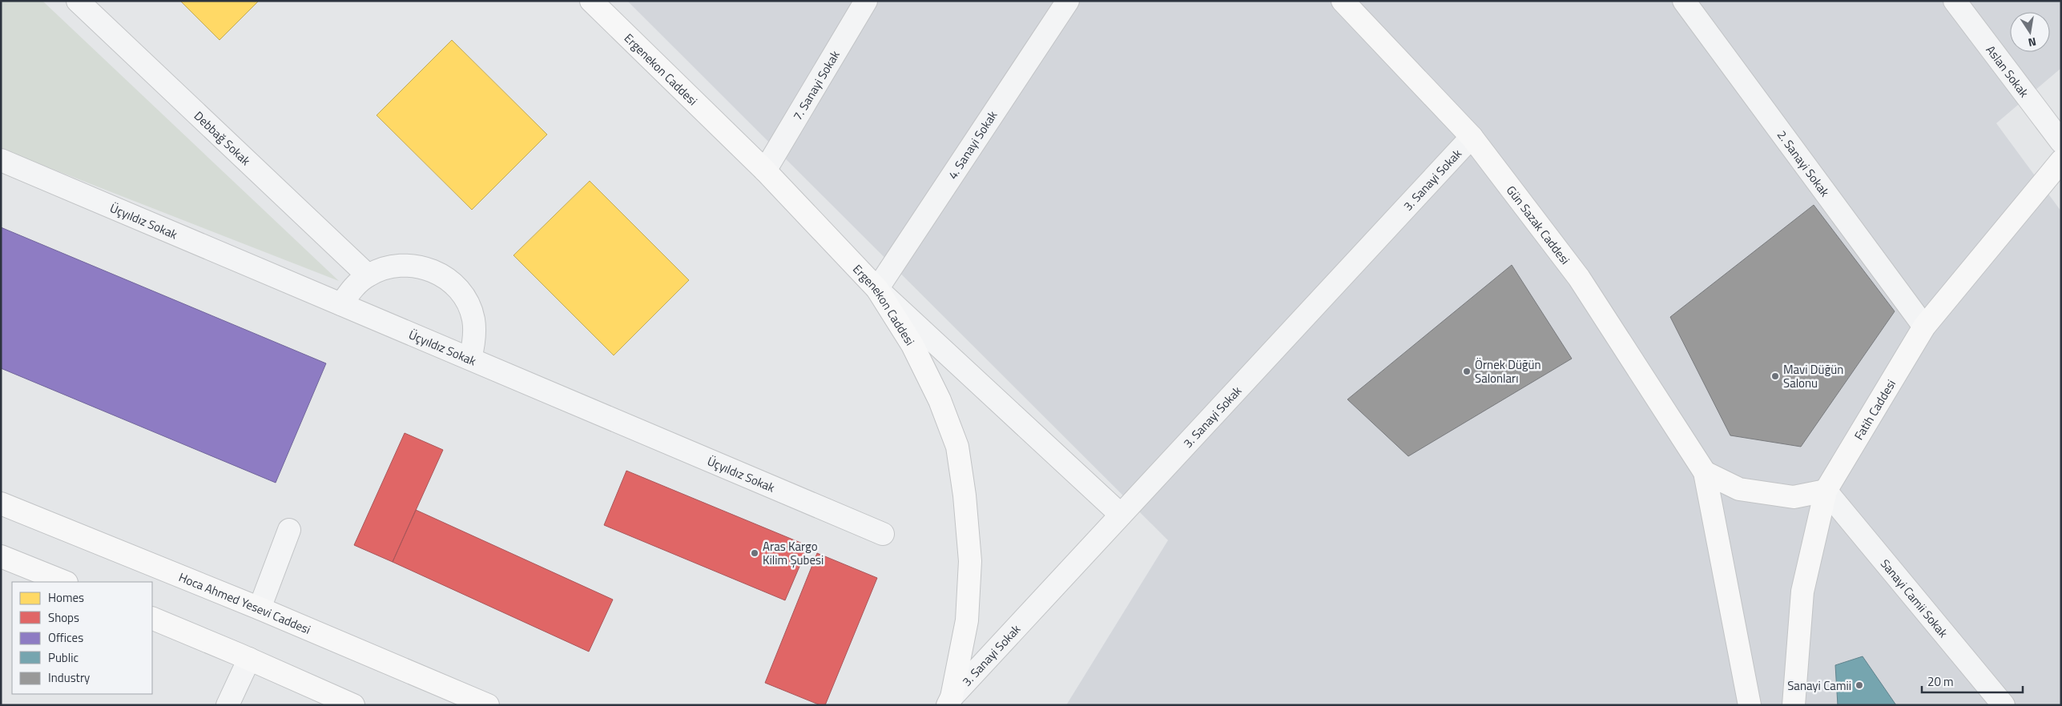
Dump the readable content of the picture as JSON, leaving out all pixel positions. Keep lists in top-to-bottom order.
{
  "streets": {
    "street": [
      "Ergenekon Caddesi",
      "Aslan Sokak",
      "7. Sanayi Sokak",
      "Debbağ Sokak",
      "4. Sanayi Sokak",
      "2. Sanayi Sokak",
      "3. Sanayi Sokak",
      "Üçyıldız Sokak",
      "Gün Sazak Caddesi",
      "Fatih Caddesi",
      "Sanayi Camii Sokak",
      "Hoca Ahmed Yesevi Caddesi"
    ]
  },
  "crossings": [
    ["Ergenekon Caddesi", "7. Sanayi Sokak"],
    ["Ergenekon Caddesi", "4. Sanayi Sokak"],
    ["Ergenekon Caddesi", "3. Sanayi Sokak"],
    ["2. Sanayi Sokak", "Fatih Caddesi"],
    ["3. Sanayi Sokak", "Gün Sazak Caddesi"],
    ["Fatih Caddesi", "Sanayi Camii Sokak"]
  ],
  "places": [
    "Örnek Düğün Salonları",
    "Mavi Düğün Salonu",
    "Aras Kargo Kilim Şubesi",
    "Sanayi Camii"
  ],
  "legend": [
    "Homes",
    "Shops",
    "Offices",
    "Public",
    "Industry"
  ],
  "scale_bar": "20 m",
  "north": "bottom"
}
